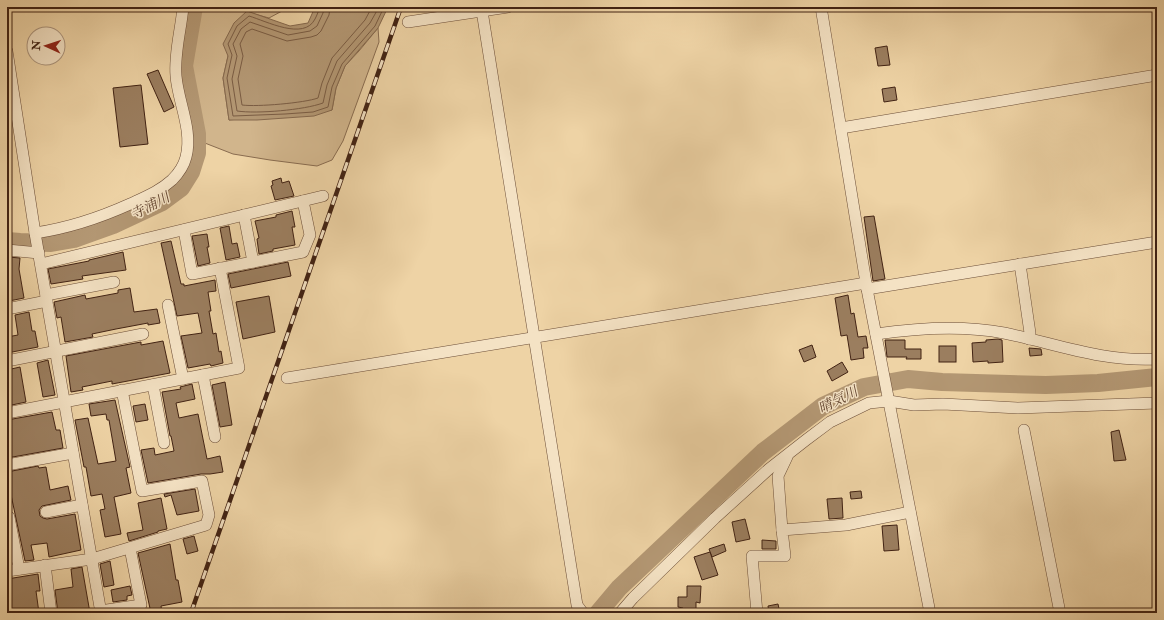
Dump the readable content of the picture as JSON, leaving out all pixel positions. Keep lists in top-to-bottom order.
{
  "water": ["寺浦川", "晴気川"],
  "north": "left"
}
